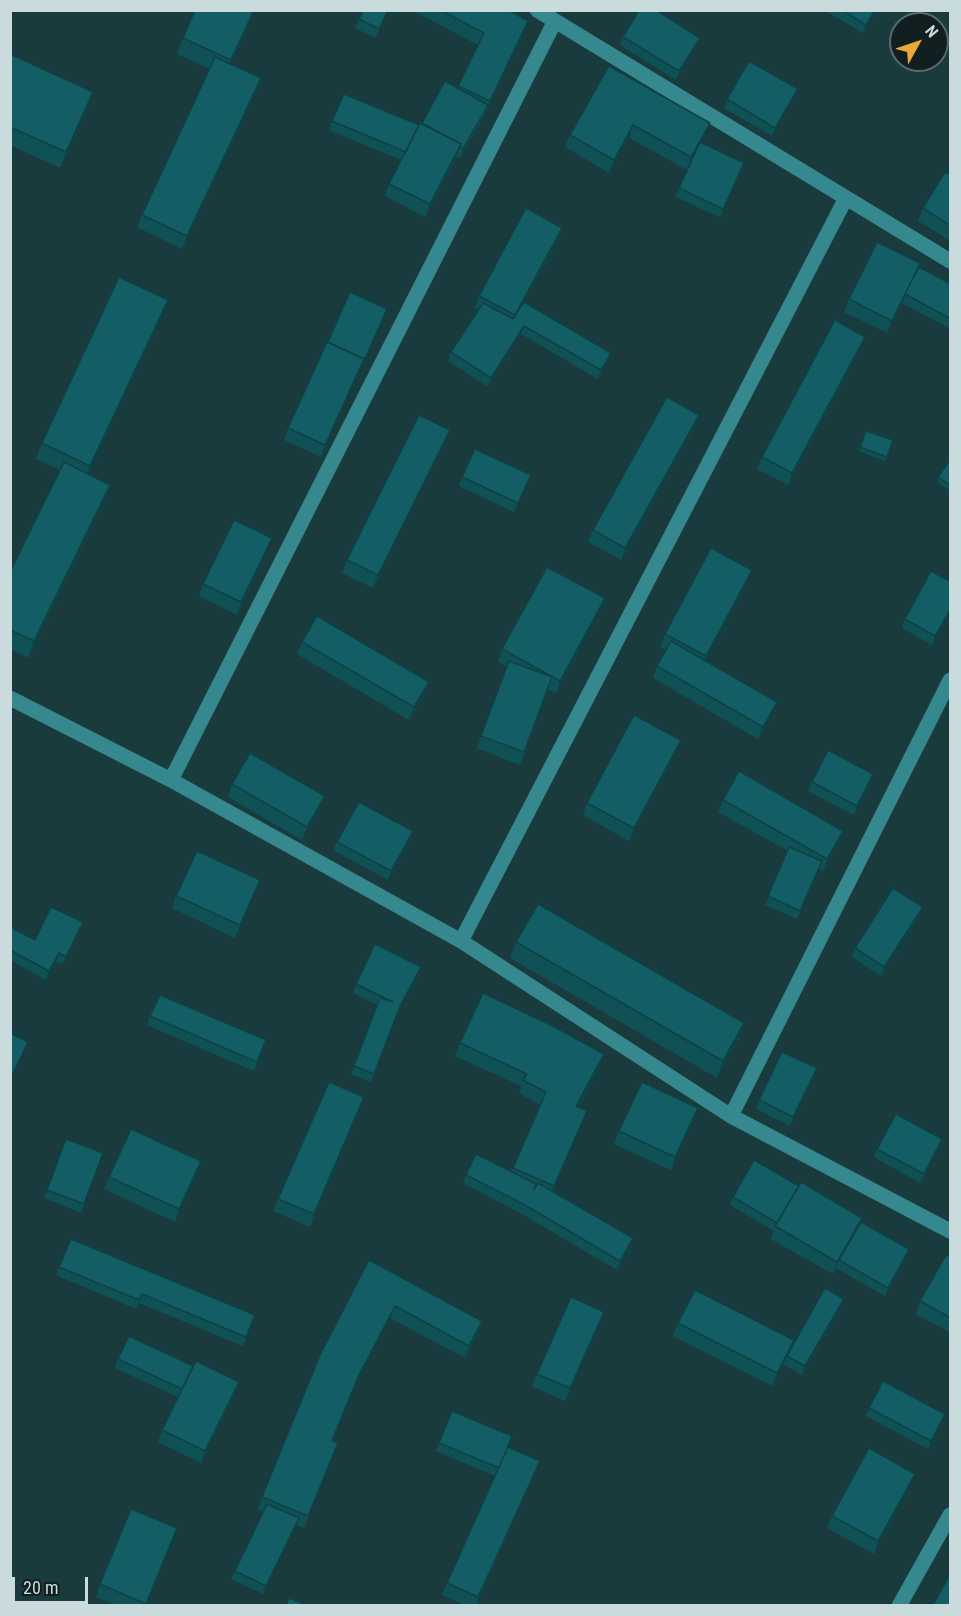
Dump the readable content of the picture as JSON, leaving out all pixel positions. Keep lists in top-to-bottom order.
{
  "scale_bar": "20 m",
  "north": "top right"
}
